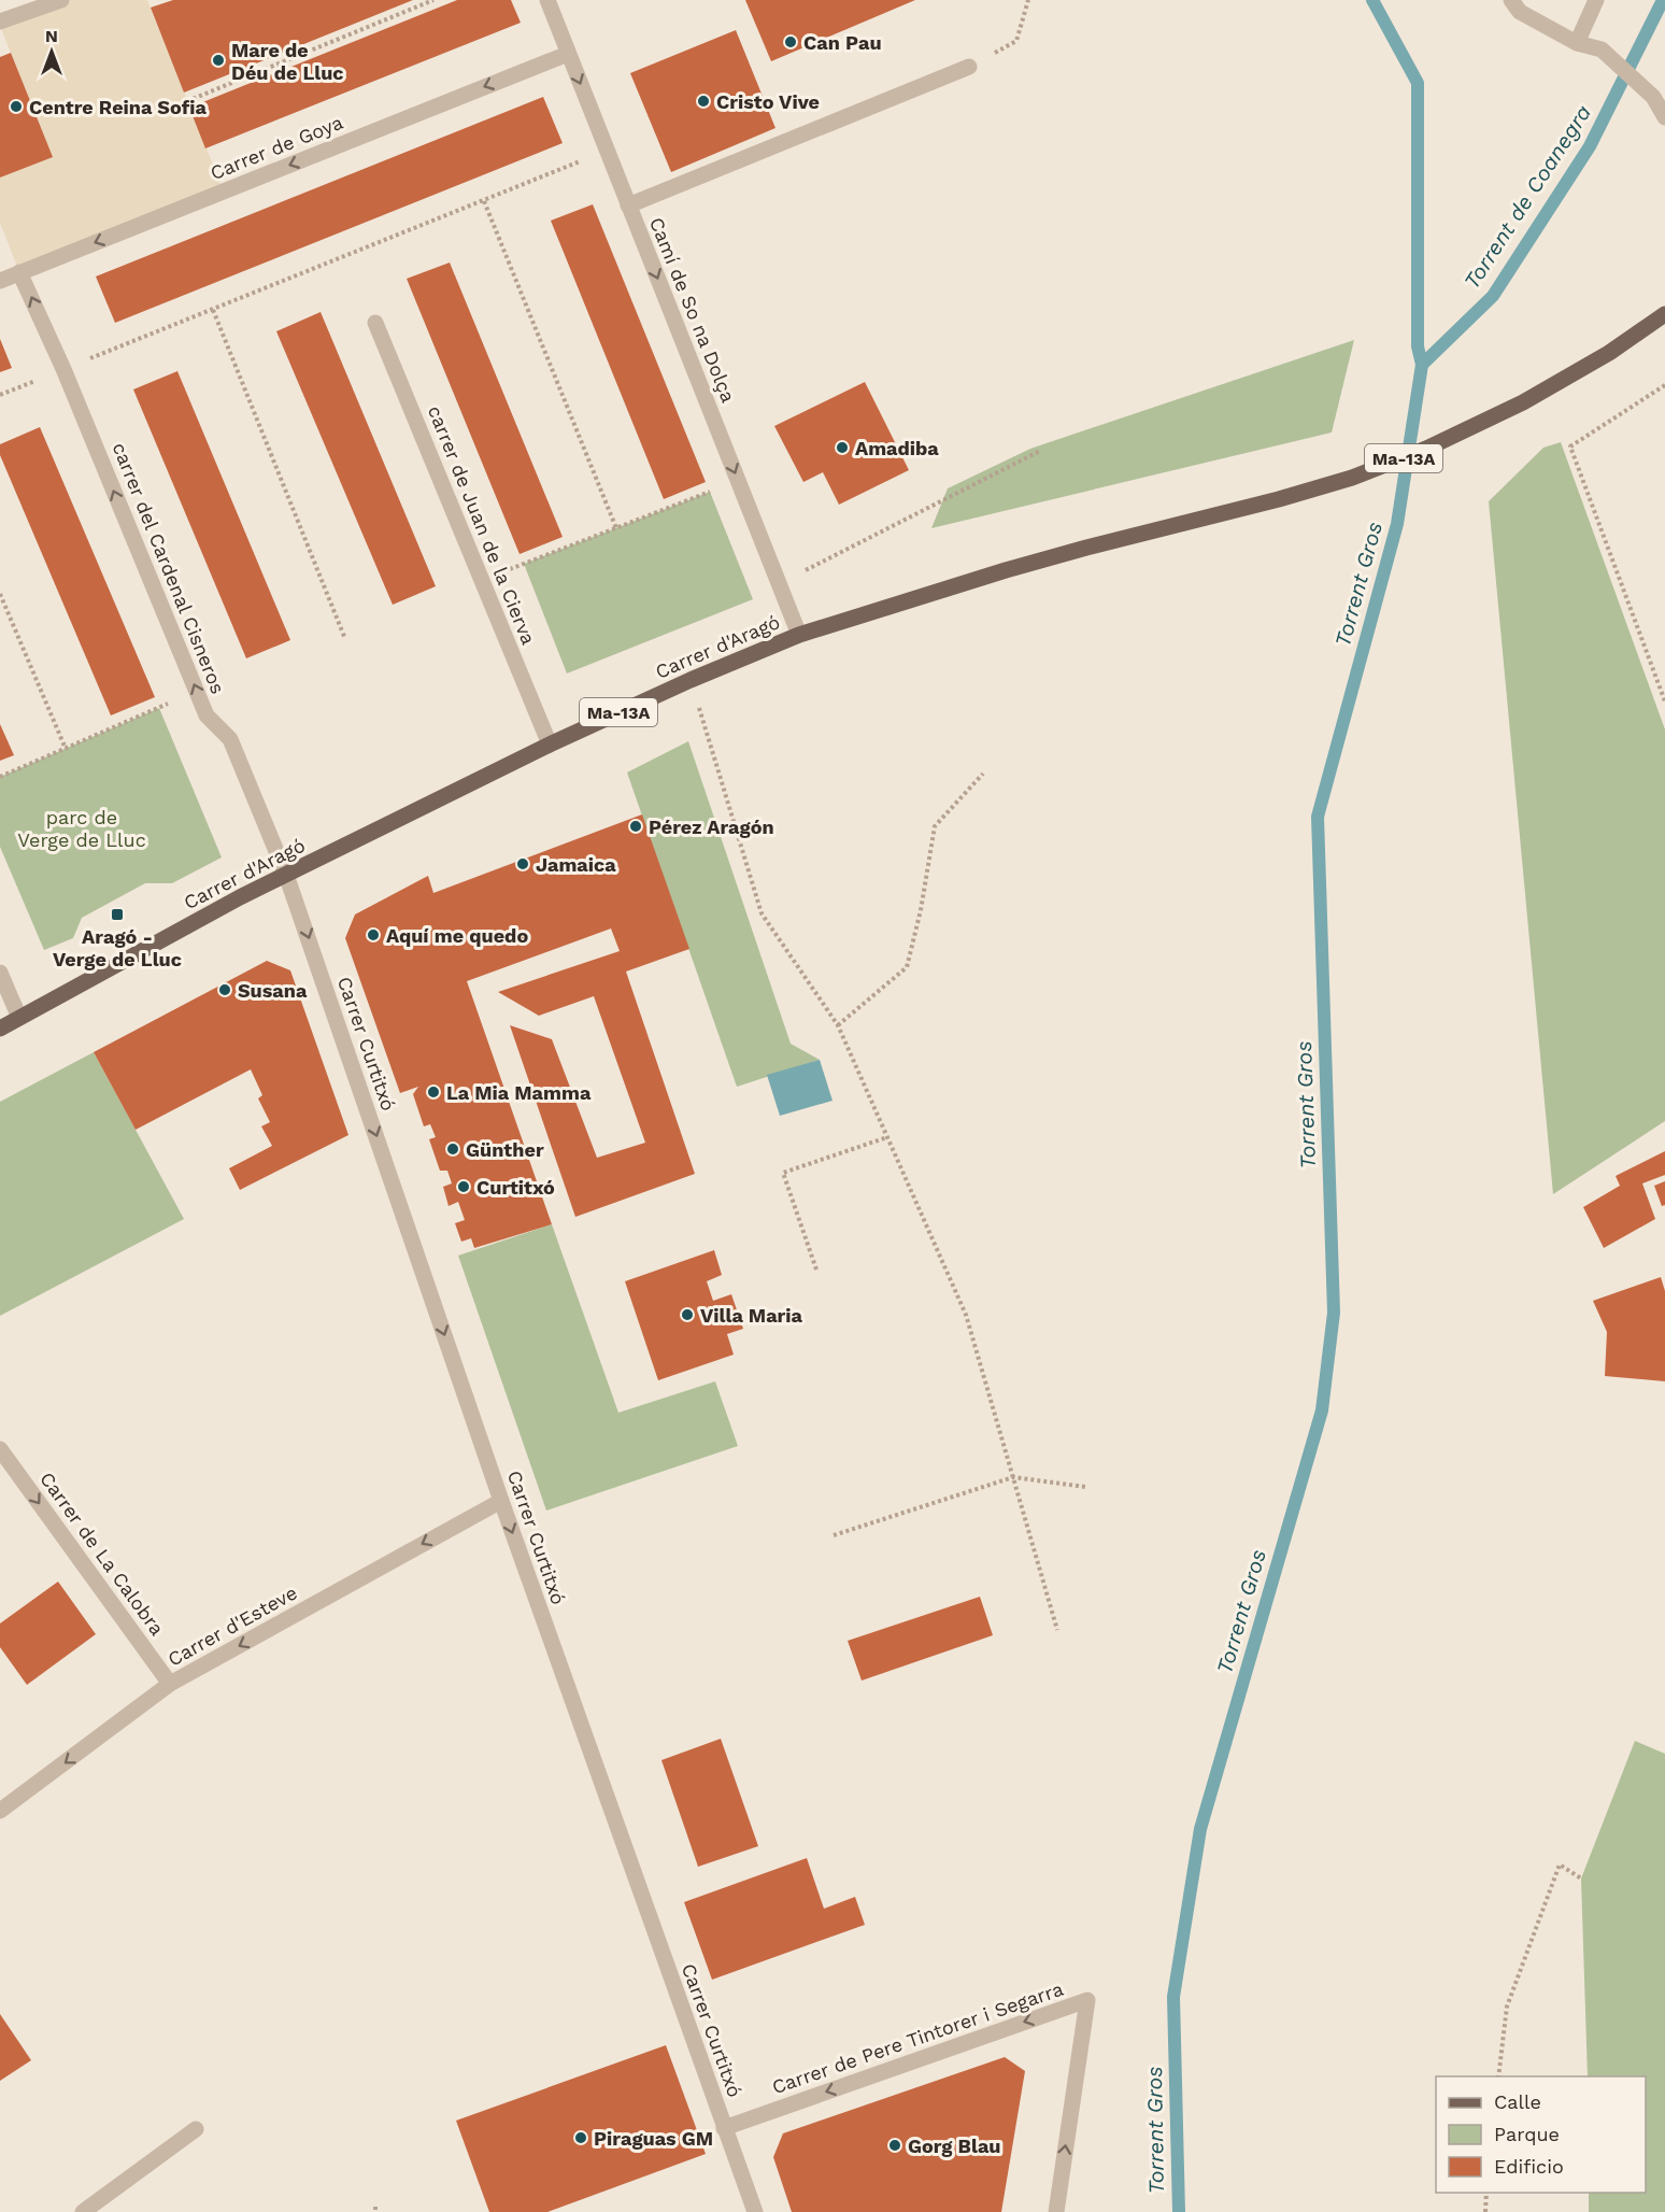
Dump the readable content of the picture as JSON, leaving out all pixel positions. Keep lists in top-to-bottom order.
{
  "streets": {
    "main road": ["Ma-13A", "Carrer d'Aragó"],
    "street": [
      "Carrer de Goya",
      "Camí de So na Dolça",
      "carrer de Juan de la Cierva",
      "carrer del Cardenal Cisneros",
      "Carrer Curtitxó",
      "Carrer de La Calobra",
      "Carrer d'Esteve",
      "Carrer de Pere Tintorer i Segarra"
    ]
  },
  "crossings": [
    ["Carrer de Goya", "Camí de So na Dolça"],
    ["Carrer de Goya", "carrer del Cardenal Cisneros"],
    ["Camí de So na Dolça", "Carrer d'Aragó"],
    ["carrer de Juan de la Cierva", "Carrer d'Aragó"],
    ["carrer del Cardenal Cisneros", "Carrer d'Aragó"],
    ["carrer del Cardenal Cisneros", "Carrer Curtitxó"],
    ["Carrer d'Aragó", "Carrer Curtitxó"],
    ["Carrer Curtitxó", "Carrer d'Esteve"],
    ["Carrer Curtitxó", "Carrer de Pere Tintorer i Segarra"],
    ["Carrer de La Calobra", "Carrer d'Esteve"]
  ],
  "one_way": [
    "Carrer de Goya",
    "Camí de So na Dolça",
    "carrer del Cardenal Cisneros",
    "Carrer Curtitxó",
    "Carrer de La Calobra",
    "Carrer d'Esteve"
  ],
  "water": ["Torrent de Coanegra", "Torrent Gros"],
  "parks": ["parc de Verge de Lluc"],
  "places": {
    "other": [
      "Can Pau",
      "Mare de Déu de Lluc",
      "Cristo Vive",
      "Centre Reina Sofia",
      "Amadiba",
      "Pérez Aragón",
      "Jamaica",
      "Aquí me quedo",
      "Susana",
      "La Mia Mamma",
      "Günther",
      "Curtitxó",
      "Villa Maria",
      "Piraguas GM",
      "Gorg Blau"
    ],
    "transit": ["Aragó - Verge de Lluc"]
  },
  "legend": ["Calle", "Parque", "Edificio"],
  "north": "top"
}
